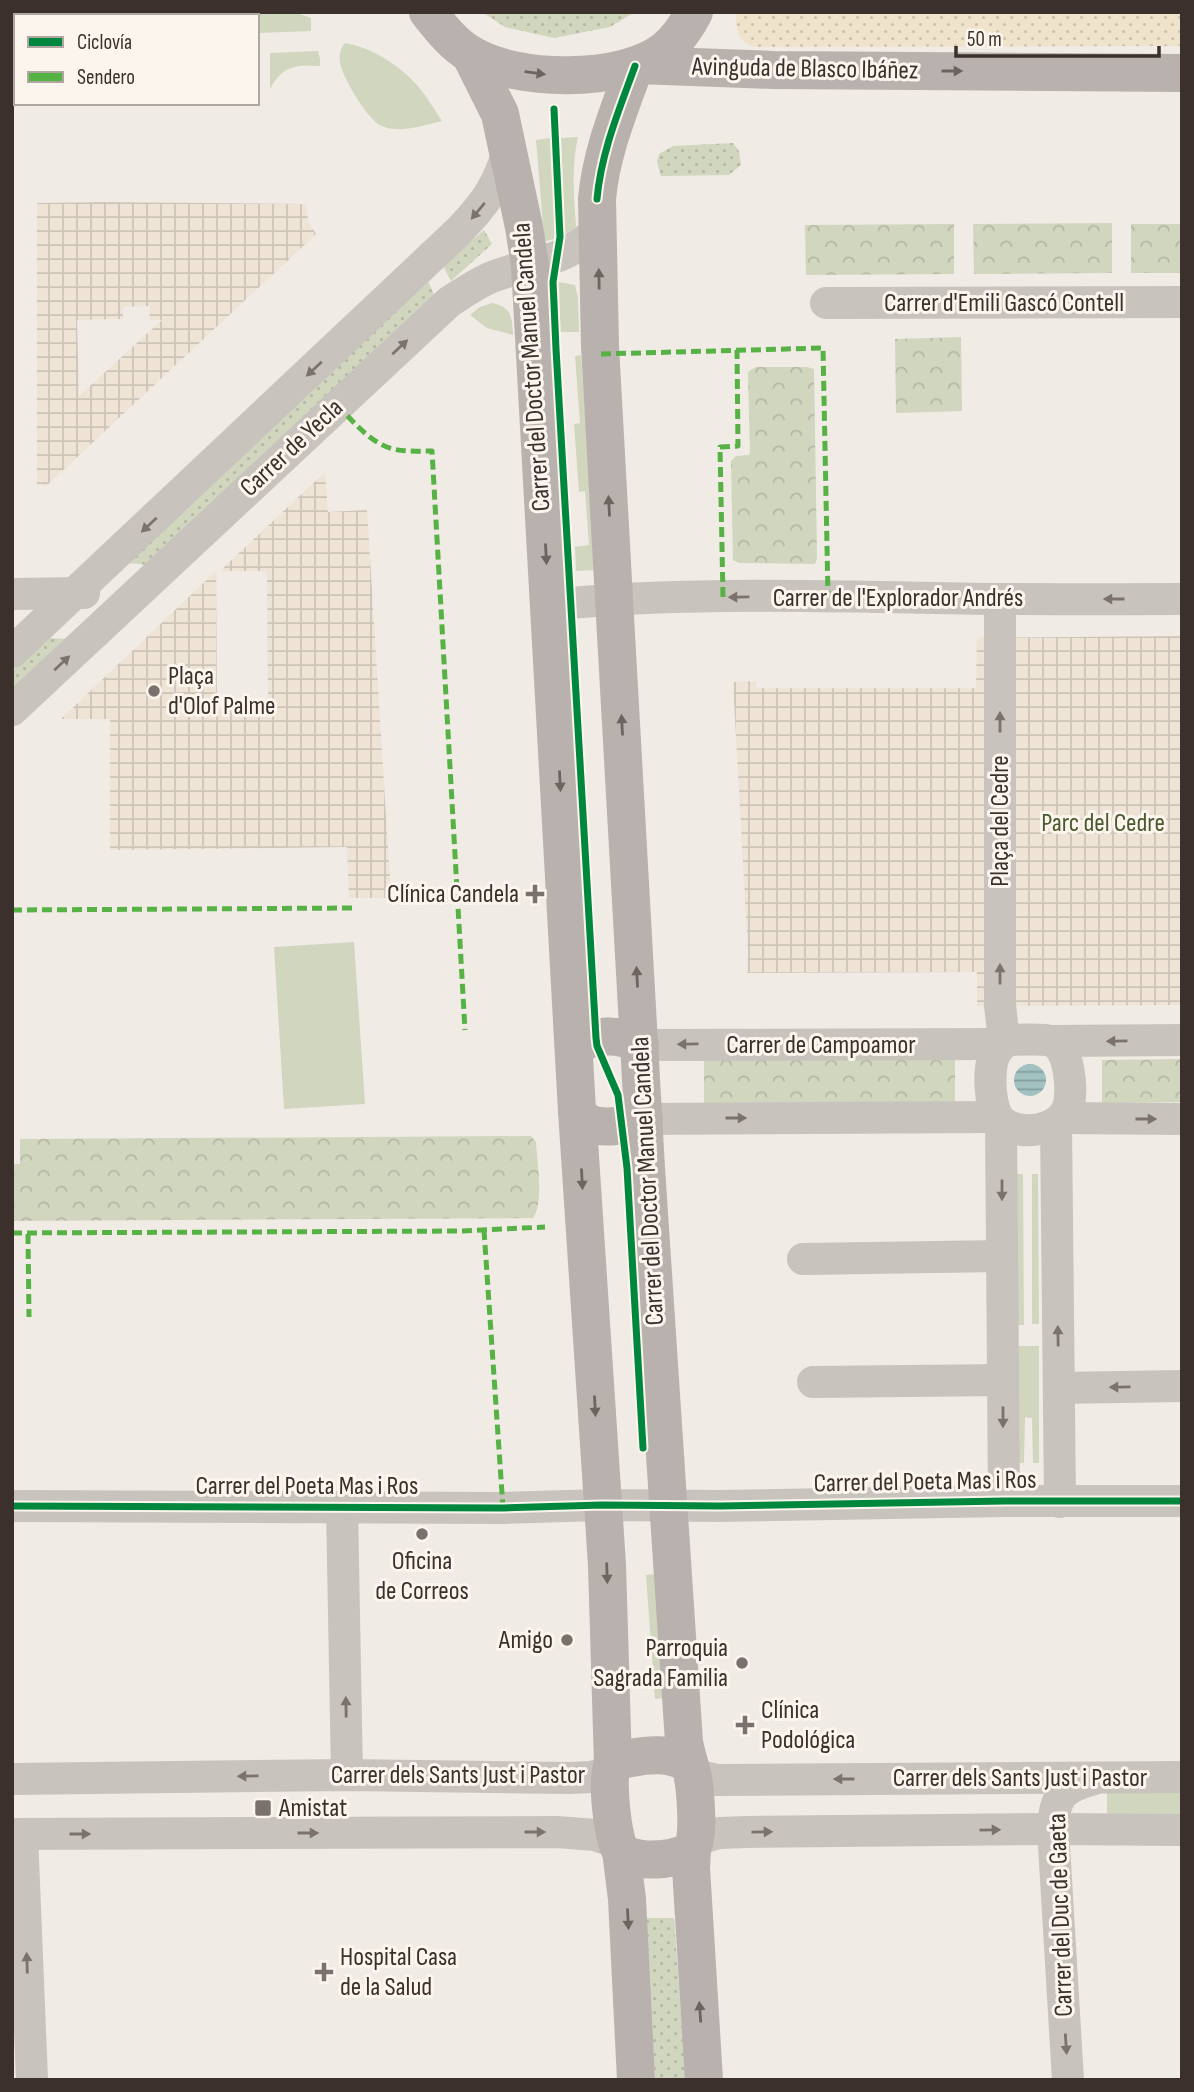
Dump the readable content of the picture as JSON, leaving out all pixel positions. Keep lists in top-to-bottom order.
{
  "streets": {
    "main road": ["Avinguda de Blasco Ibáñez", "Carrer del Doctor Manuel Candela"],
    "street": [
      "Carrer d'Emili Gascó Contell",
      "Carrer de Yecla",
      "Carrer de l'Explorador Andrés",
      "Plaça del Cedre",
      "Carrer de Campoamor",
      "Carrer del Poeta Mas i Ros",
      "Carrer dels Sants Just i Pastor",
      "Carrer del Duc de Gaeta"
    ]
  },
  "crossings": [
    ["Avinguda de Blasco Ibáñez", "Carrer del Doctor Manuel Candela"],
    ["Carrer del Doctor Manuel Candela", "Carrer de Yecla"],
    ["Carrer del Doctor Manuel Candela", "Carrer de l'Explorador Andrés"],
    ["Carrer del Doctor Manuel Candela", "Carrer de Campoamor"],
    ["Carrer del Doctor Manuel Candela", "Carrer del Poeta Mas i Ros"],
    ["Carrer del Doctor Manuel Candela", "Carrer dels Sants Just i Pastor"],
    ["Carrer de l'Explorador Andrés", "Plaça del Cedre"],
    ["Plaça del Cedre", "Carrer de Campoamor"],
    ["Carrer dels Sants Just i Pastor", "Carrer del Duc de Gaeta"]
  ],
  "one_way": [
    "Avinguda de Blasco Ibáñez",
    "Carrer de l'Explorador Andrés",
    "Plaça del Cedre",
    "Carrer del Duc de Gaeta"
  ],
  "parks": ["Parc del Cedre"],
  "places": {
    "other": [
      "Plaça d'Olof Palme",
      "Oficina de Correos",
      "Amigo",
      "Parroquia Sagrada Familia"
    ],
    "health": ["Clínica Candela", "Clínica Podológica", "Hospital Casa de la Salud"],
    "transit": ["Amistat"]
  },
  "legend": ["Ciclovía", "Sendero"],
  "scale_bar": "50 m"
}
